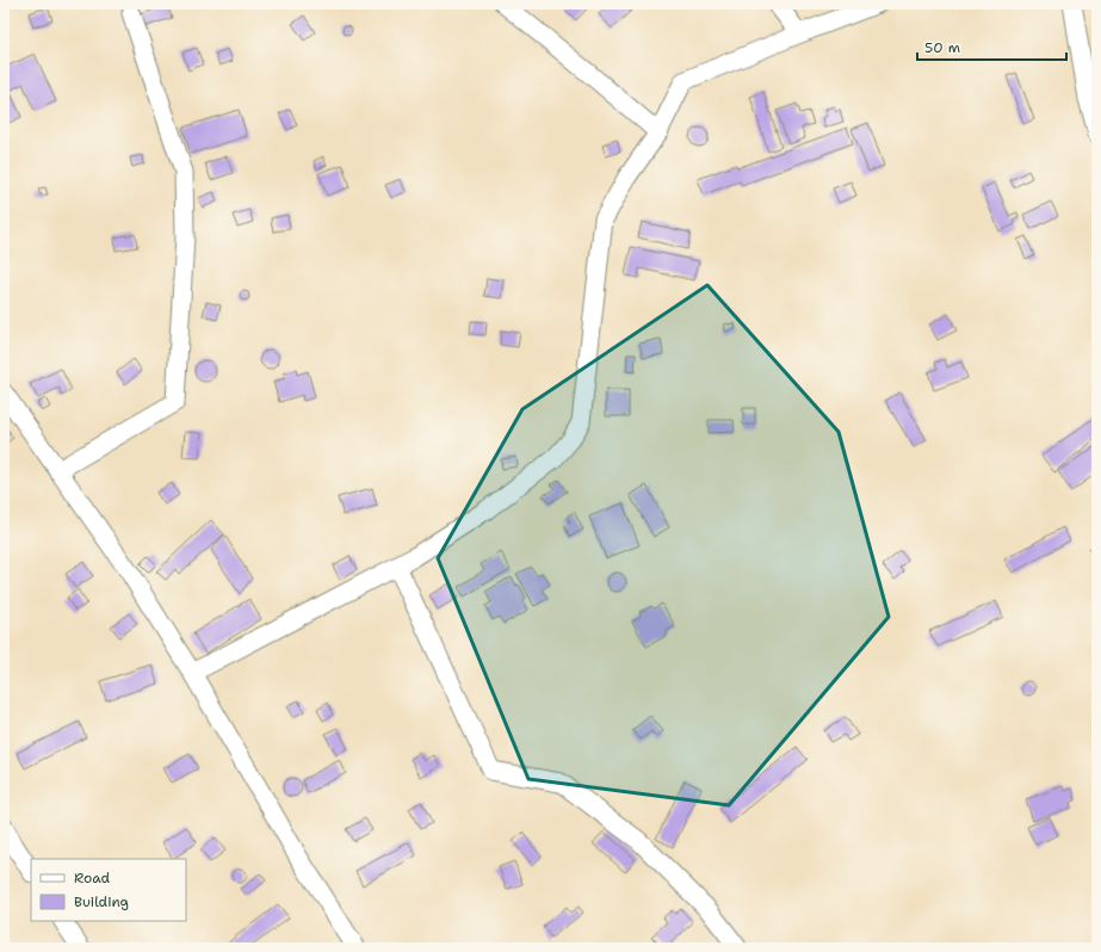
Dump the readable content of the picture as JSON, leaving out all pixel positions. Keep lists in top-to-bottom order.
{
  "legend": ["Road", "Building"],
  "scale_bar": "50 m"
}
